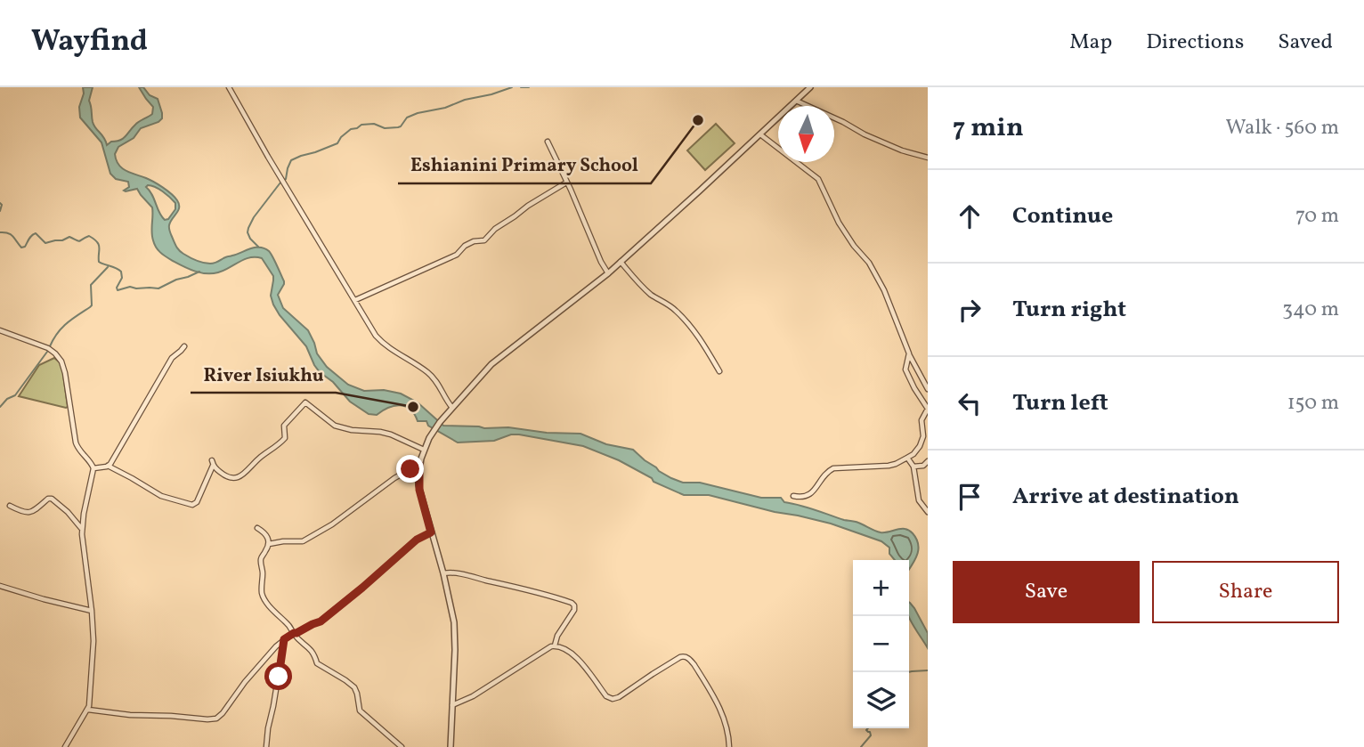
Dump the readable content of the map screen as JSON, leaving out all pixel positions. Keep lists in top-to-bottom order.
{
  "places": ["Eshianini Primary School", "River Isiukhu"],
  "north": "bottom",
  "page": {
    "header": "Wayfind",
    "nav": ["Map", "Directions", "Saved"],
    "heading": ["7 min", "Walk · 560 m"],
    "list": [
      ["Continue", "70 m"],
      ["Turn right", "340 m"],
      ["Turn left", "150 m"],
      "Arrive at destination"
    ],
    "buttons": ["Save", "Share"],
    "map_buttons": ["+", "−"]
  }
}
